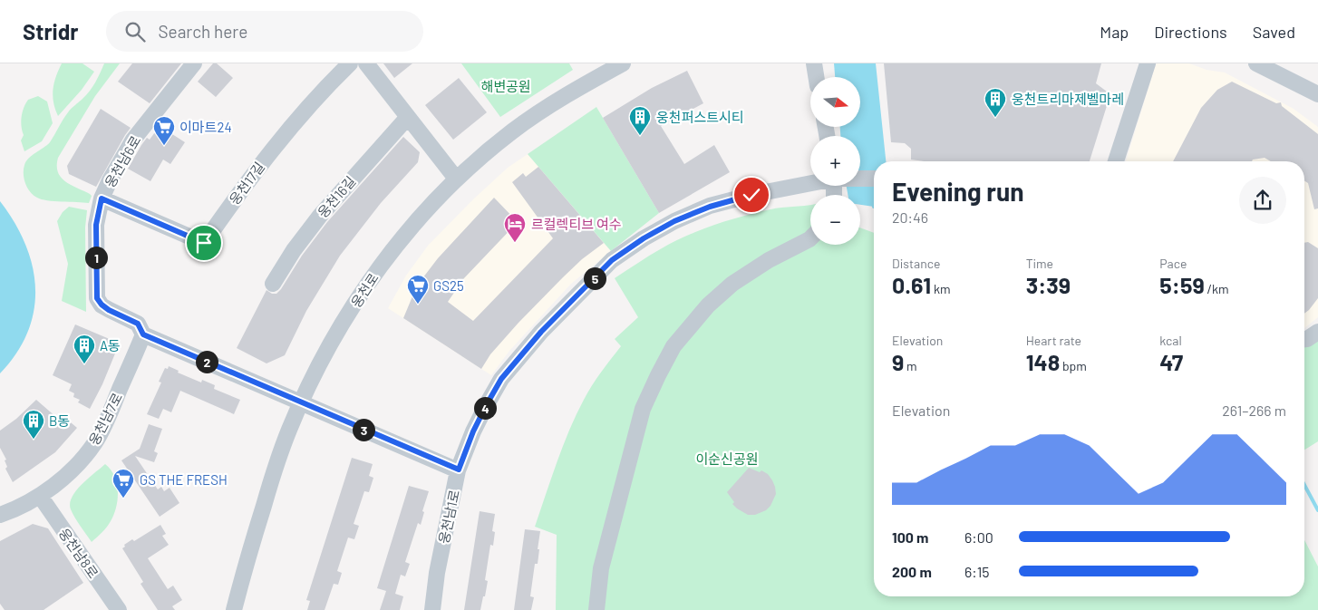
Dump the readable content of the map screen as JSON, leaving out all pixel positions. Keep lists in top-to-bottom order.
{
  "streets": {
    "street": [
      "웅천남6로",
      "웅천17길",
      "웅천16길",
      "웅천로",
      "웅천남7로",
      "웅천남1로",
      "웅천남8로"
    ]
  },
  "crossings": [
    ["웅천남6로", "웅천17길"],
    ["웅천남6로", "웅천남7로"],
    ["웅천남7로", "웅천남8로"]
  ],
  "parks": ["해변공원", "이순신공원"],
  "places": {
    "building": [
      "웅천트리마제벨마레",
      "웅천퍼스트시티",
      "A동",
      "B동"
    ],
    "supermarket": ["이마트24", "GS25", "GS THE FRESH"],
    "hotel": ["르컬렉티브 여수"]
  },
  "north": "right",
  "page": {
    "header": "Stridr",
    "search": "Search here",
    "nav": ["Map", "Directions", "Saved"],
    "map_buttons": ["+", "−"],
    "heading": ["Evening run", "20:46"],
    "stats": [
      ["Distance", "0.61 km"],
      ["Time", "3:39"],
      ["Pace", "5:59 /km"],
      ["Elevation", "9 m"],
      ["Heart rate", "148 bpm"],
      ["kcal", "47"]
    ],
    "pins": [
      "1",
      "5",
      "2",
      "4",
      "3"
    ],
    "chart": ["Elevation", "261–266 m"],
    "list": [
      {
        "name": "100 m",
        "note": "6:00"
      },
      {
        "name": "200 m",
        "note": "6:15"
      }
    ]
  }
}
